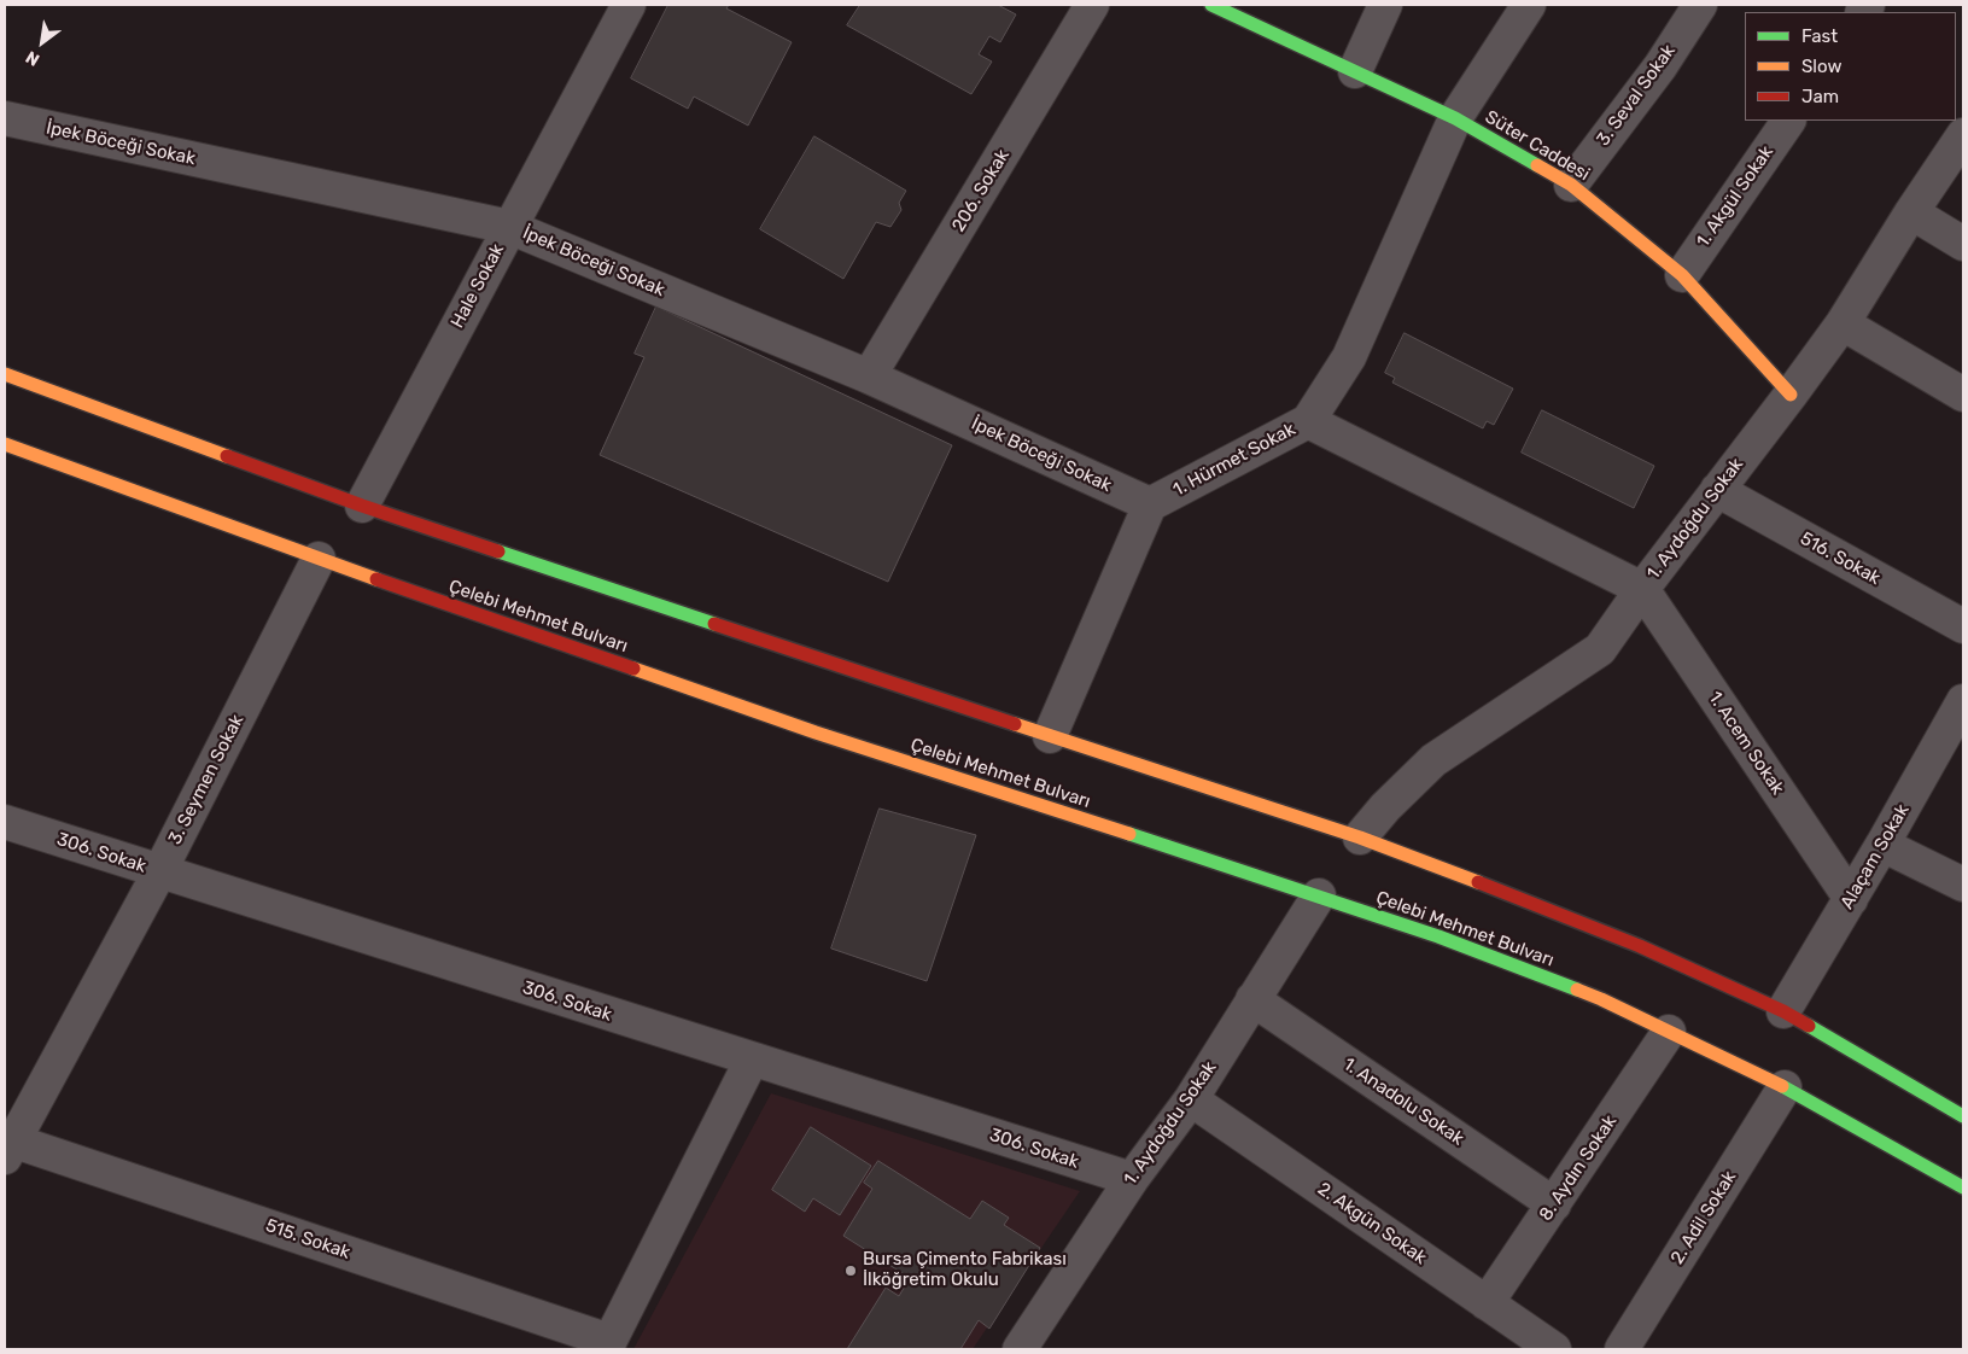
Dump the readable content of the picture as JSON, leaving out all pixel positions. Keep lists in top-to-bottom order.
{
  "streets": {
    "main road": ["Süter Caddesi", "Çelebi Mehmet Bulvarı"],
    "street": [
      "3. Seval Sokak",
      "İpek Böceği Sokak",
      "206. Sokak",
      "1. Akgül Sokak",
      "Hale Sokak",
      "1. Hürmet Sokak",
      "1. Aydoğdu Sokak",
      "516. Sokak",
      "1. Acem Sokak",
      "3. Seymen Sokak",
      "306. Sokak",
      "Alaçam Sokak",
      "1. Anadolu Sokak",
      "8. Aydın Sokak",
      "2. Adil Sokak",
      "2. Akgün Sokak",
      "515. Sokak"
    ]
  },
  "crossings": [
    ["3. Seval Sokak", "Süter Caddesi"],
    ["İpek Böceği Sokak", "206. Sokak"],
    ["İpek Böceği Sokak", "Hale Sokak"],
    ["İpek Böceği Sokak", "1. Hürmet Sokak"],
    ["Süter Caddesi", "1. Akgül Sokak"],
    ["Süter Caddesi", "1. Hürmet Sokak"],
    ["Süter Caddesi", "1. Aydoğdu Sokak"],
    ["1. Aydoğdu Sokak", "516. Sokak"],
    ["1. Aydoğdu Sokak", "Çelebi Mehmet Bulvarı"],
    ["1. Aydoğdu Sokak", "1. Acem Sokak"],
    ["1. Aydoğdu Sokak", "306. Sokak"],
    ["1. Aydoğdu Sokak", "1. Anadolu Sokak"],
    ["1. Aydoğdu Sokak", "2. Akgün Sokak"],
    ["Çelebi Mehmet Bulvarı", "3. Seymen Sokak"],
    ["Çelebi Mehmet Bulvarı", "8. Aydın Sokak"],
    ["Çelebi Mehmet Bulvarı", "2. Adil Sokak"],
    ["1. Acem Sokak", "Alaçam Sokak"],
    ["3. Seymen Sokak", "306. Sokak"],
    ["3. Seymen Sokak", "515. Sokak"],
    ["1. Anadolu Sokak", "8. Aydın Sokak"],
    ["8. Aydın Sokak", "2. Akgün Sokak"]
  ],
  "places": ["Bursa Çimento Fabrikası İlköğretim Okulu"],
  "legend": ["Fast", "Slow", "Jam"],
  "north": "bottom left"
}
